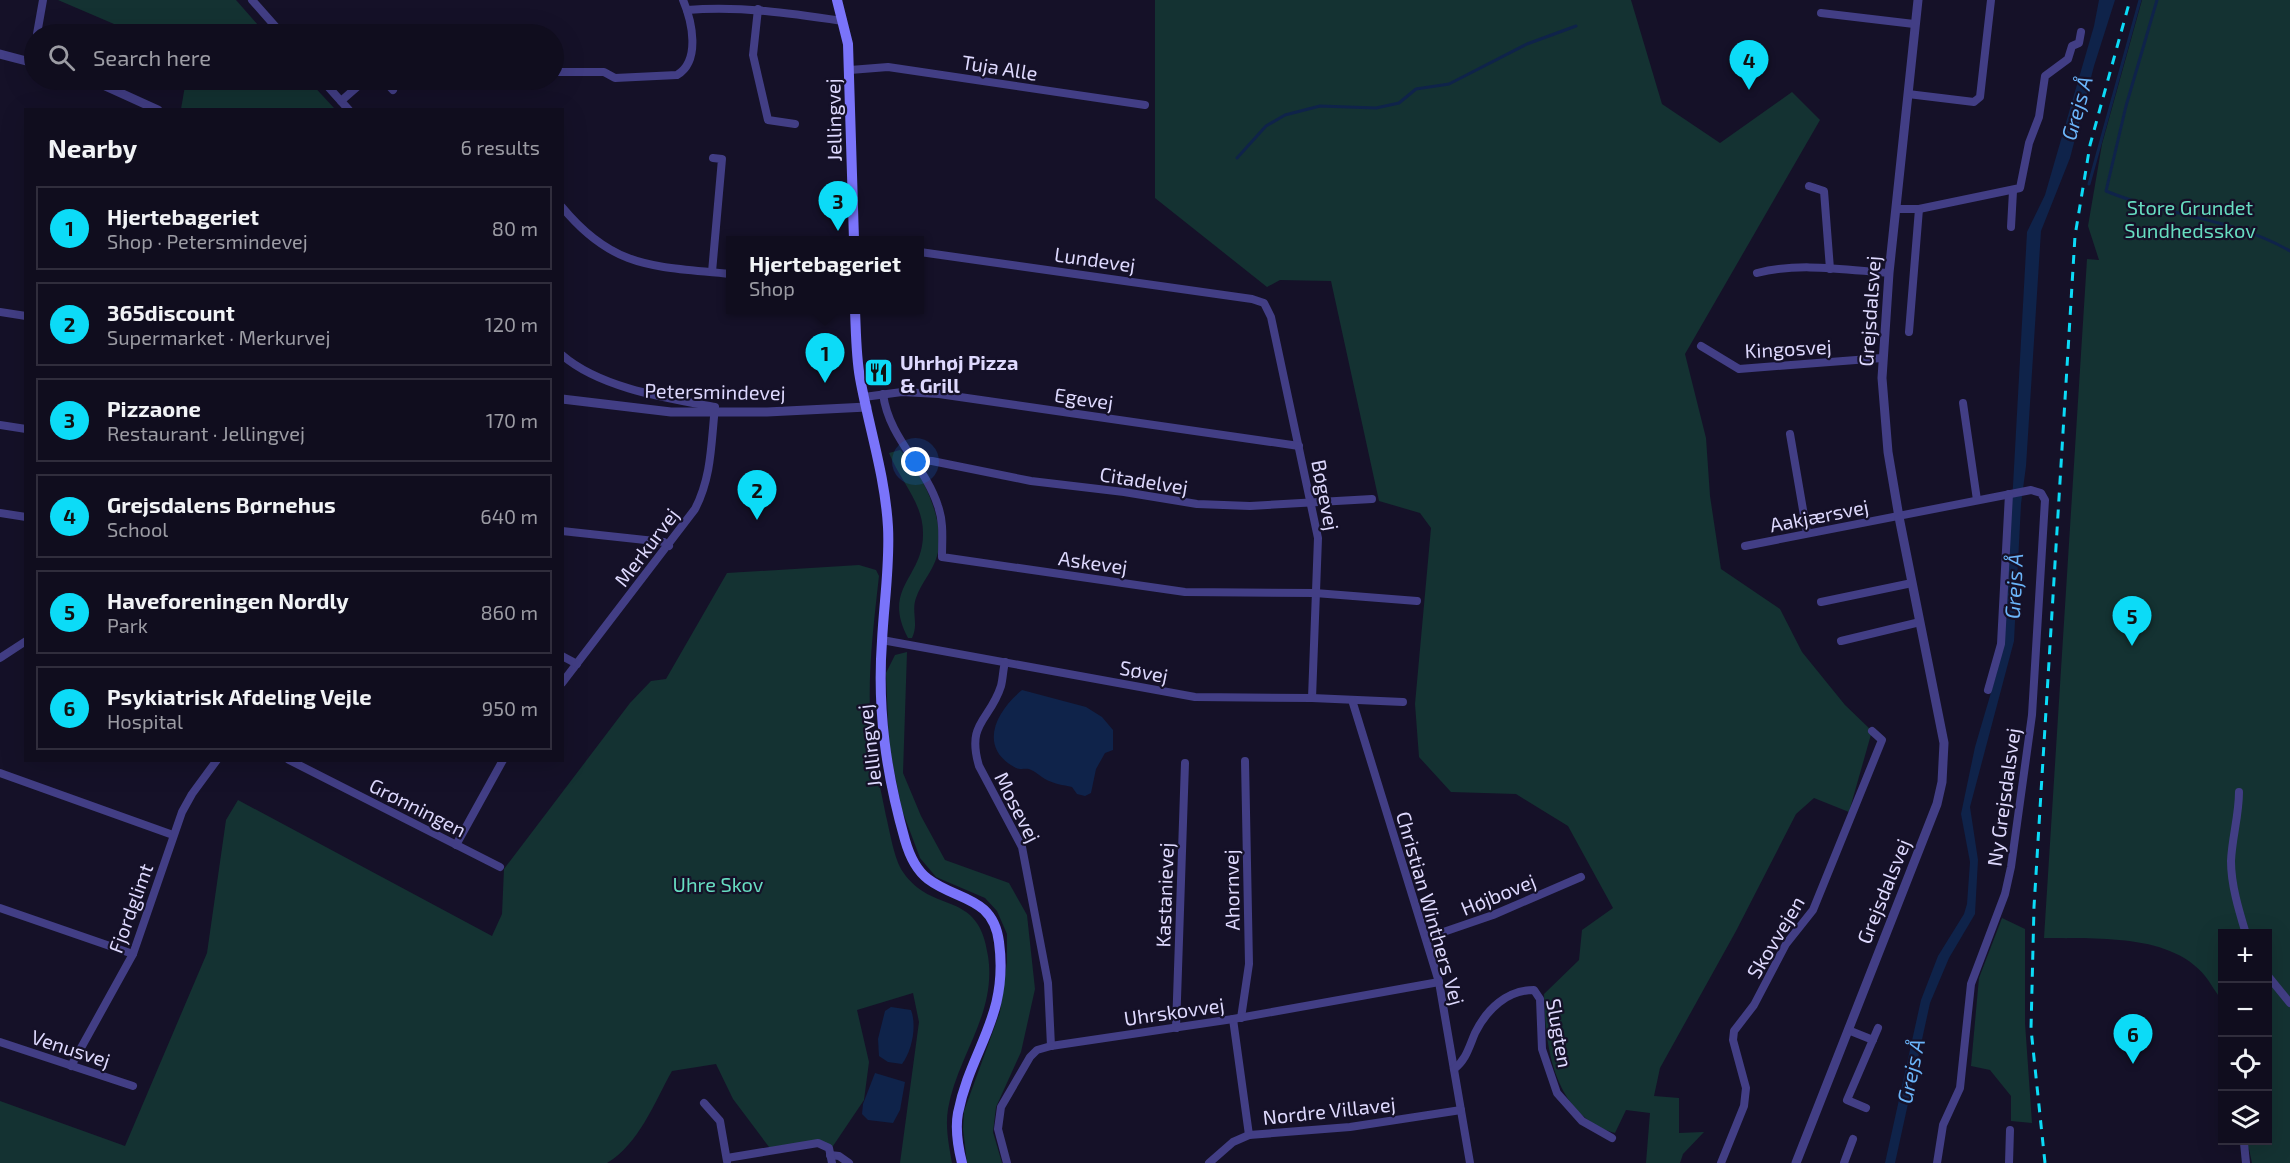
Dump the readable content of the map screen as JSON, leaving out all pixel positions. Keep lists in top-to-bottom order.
{
  "streets": {
    "main road": ["Jellingvej"],
    "street": [
      "Tuja Alle",
      "Lundevej",
      "Grejsdalsvej",
      "Kingosvej",
      "Petersmindevej",
      "Egevej",
      "Citadelvej",
      "Bøgevej",
      "Aakjærsvej",
      "Merkurvej",
      "Askevej",
      "Søvej",
      "Ny Grejsdalsvej",
      "Grønningen",
      "Mosevej",
      "Ahornvej",
      "Højbovej",
      "Kastanievej",
      "Fjordglimt",
      "Christian Winthers Vej",
      "Skovvejen",
      "Uhrskovvej",
      "Slugten",
      "Venusvej",
      "Nordre Villavej"
    ]
  },
  "crossings": [
    ["Tuja Alle", "Jellingvej"],
    ["Jellingvej", "Petersmindevej"],
    ["Jellingvej", "Egevej"],
    ["Jellingvej", "Søvej"],
    ["Lundevej", "Bøgevej"],
    ["Grejsdalsvej", "Kingosvej"],
    ["Grejsdalsvej", "Aakjærsvej"],
    ["Grejsdalsvej", "Ny Grejsdalsvej"],
    ["Petersmindevej", "Egevej"],
    ["Petersmindevej", "Merkurvej"],
    ["Egevej", "Bøgevej"],
    ["Egevej", "Askevej"],
    ["Citadelvej", "Bøgevej"],
    ["Citadelvej", "Askevej"],
    ["Bøgevej", "Askevej"],
    ["Bøgevej", "Søvej"],
    ["Aakjærsvej", "Ny Grejsdalsvej"],
    ["Søvej", "Mosevej"],
    ["Søvej", "Christian Winthers Vej"],
    ["Mosevej", "Uhrskovvej"],
    ["Ahornvej", "Uhrskovvej"],
    ["Ahornvej", "Nordre Villavej"],
    ["Højbovej", "Christian Winthers Vej"],
    ["Kastanievej", "Uhrskovvej"],
    ["Fjordglimt", "Venusvej"],
    ["Christian Winthers Vej", "Uhrskovvej"],
    ["Christian Winthers Vej", "Slugten"],
    ["Christian Winthers Vej", "Nordre Villavej"]
  ],
  "water": ["Grejs Å"],
  "parks": ["Store Grundet Sundhedsskov", "Uhre Skov"],
  "places": {
    "restaurant": ["Uhrhøj Pizza & Grill"]
  },
  "page": {
    "search": "Search here",
    "pins": [
      "4",
      "3",
      "1",
      "2",
      "5",
      "6"
    ],
    "heading": ["Nearby", "6 results"],
    "list": [
      {
        "mark": "1",
        "name": "Hjertebageriet",
        "note": "Shop · Petersmindevej",
        "value": "80 m"
      },
      {
        "mark": "2",
        "name": "365discount",
        "note": "Supermarket · Merkurvej",
        "value": "120 m"
      },
      {
        "mark": "3",
        "name": "Pizzaone",
        "note": "Restaurant · Jellingvej",
        "value": "170 m"
      },
      {
        "mark": "4",
        "name": "Grejsdalens Børnehus",
        "note": "School",
        "value": "640 m"
      },
      {
        "mark": "5",
        "name": "Haveforeningen Nordly",
        "note": "Park",
        "value": "860 m"
      },
      {
        "mark": "6",
        "name": "Psykiatrisk Afdeling Vejle",
        "note": "Hospital",
        "value": "950 m"
      }
    ],
    "popup": ["Hjertebageriet", "Shop"],
    "map_buttons": ["+", "−"]
  }
}
